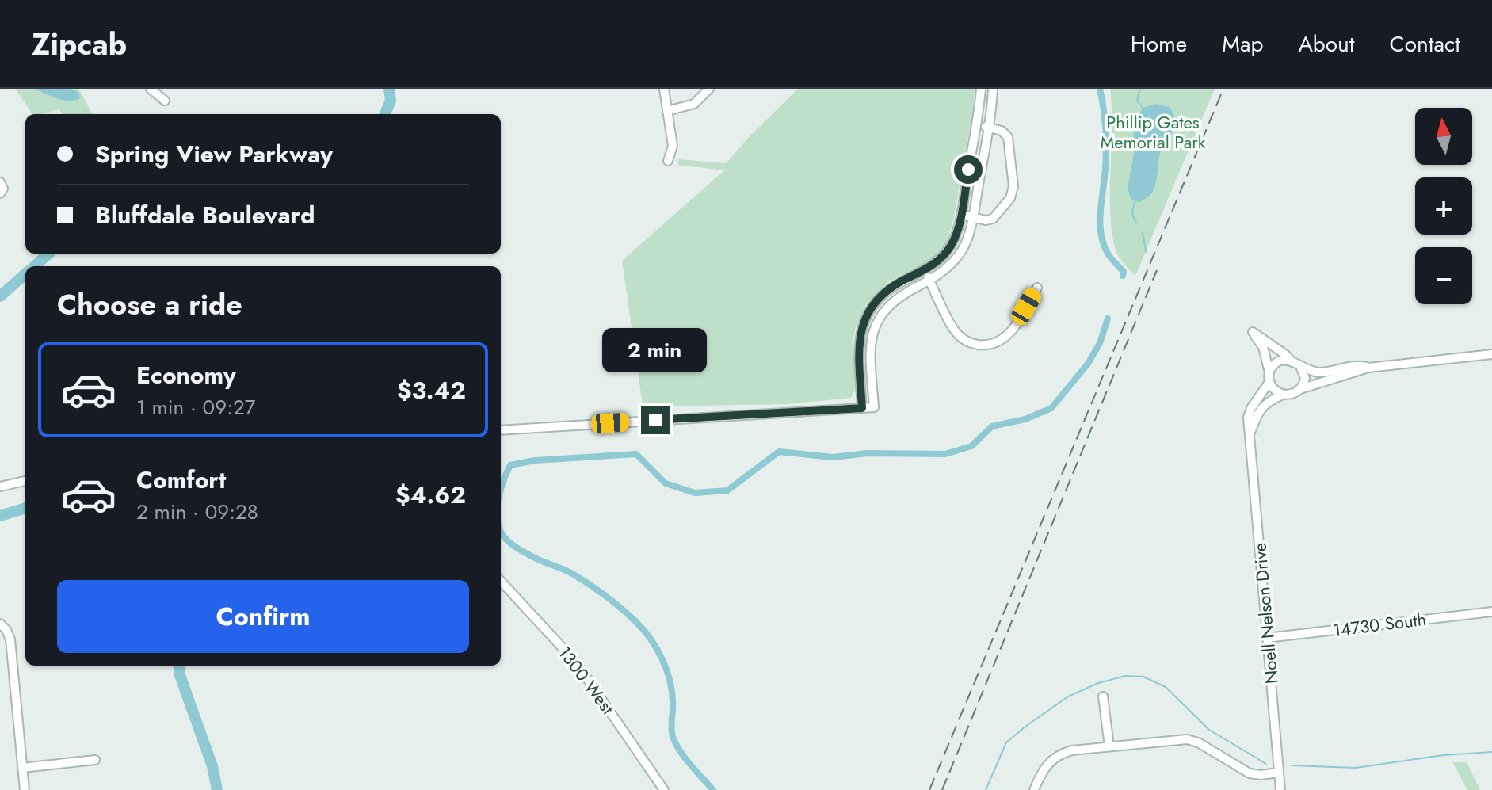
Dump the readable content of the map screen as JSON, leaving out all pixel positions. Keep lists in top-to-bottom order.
{
  "streets": {
    "street": ["Noell Nelson Drive", "14730 South", "1300 West"]
  },
  "crossings": [
    ["Noell Nelson Drive", "14730 South"]
  ],
  "parks": ["Phillip Gates Memorial Park"],
  "north": "top",
  "page": {
    "header": "Zipcab",
    "nav": [
      "Home",
      "Map",
      "About",
      "Contact"
    ],
    "map_buttons": ["+", "−"],
    "banner": ["Spring View Parkway", "Bluffdale Boulevard"],
    "heading": "Choose a ride",
    "bubble": "2 min",
    "list": [
      {
        "name": "Economy",
        "note": "1 min · 09:27",
        "value": "$3.42"
      },
      {
        "name": "Comfort",
        "note": "2 min · 09:28",
        "value": "$4.62"
      }
    ],
    "buttons": "Confirm"
  }
}
